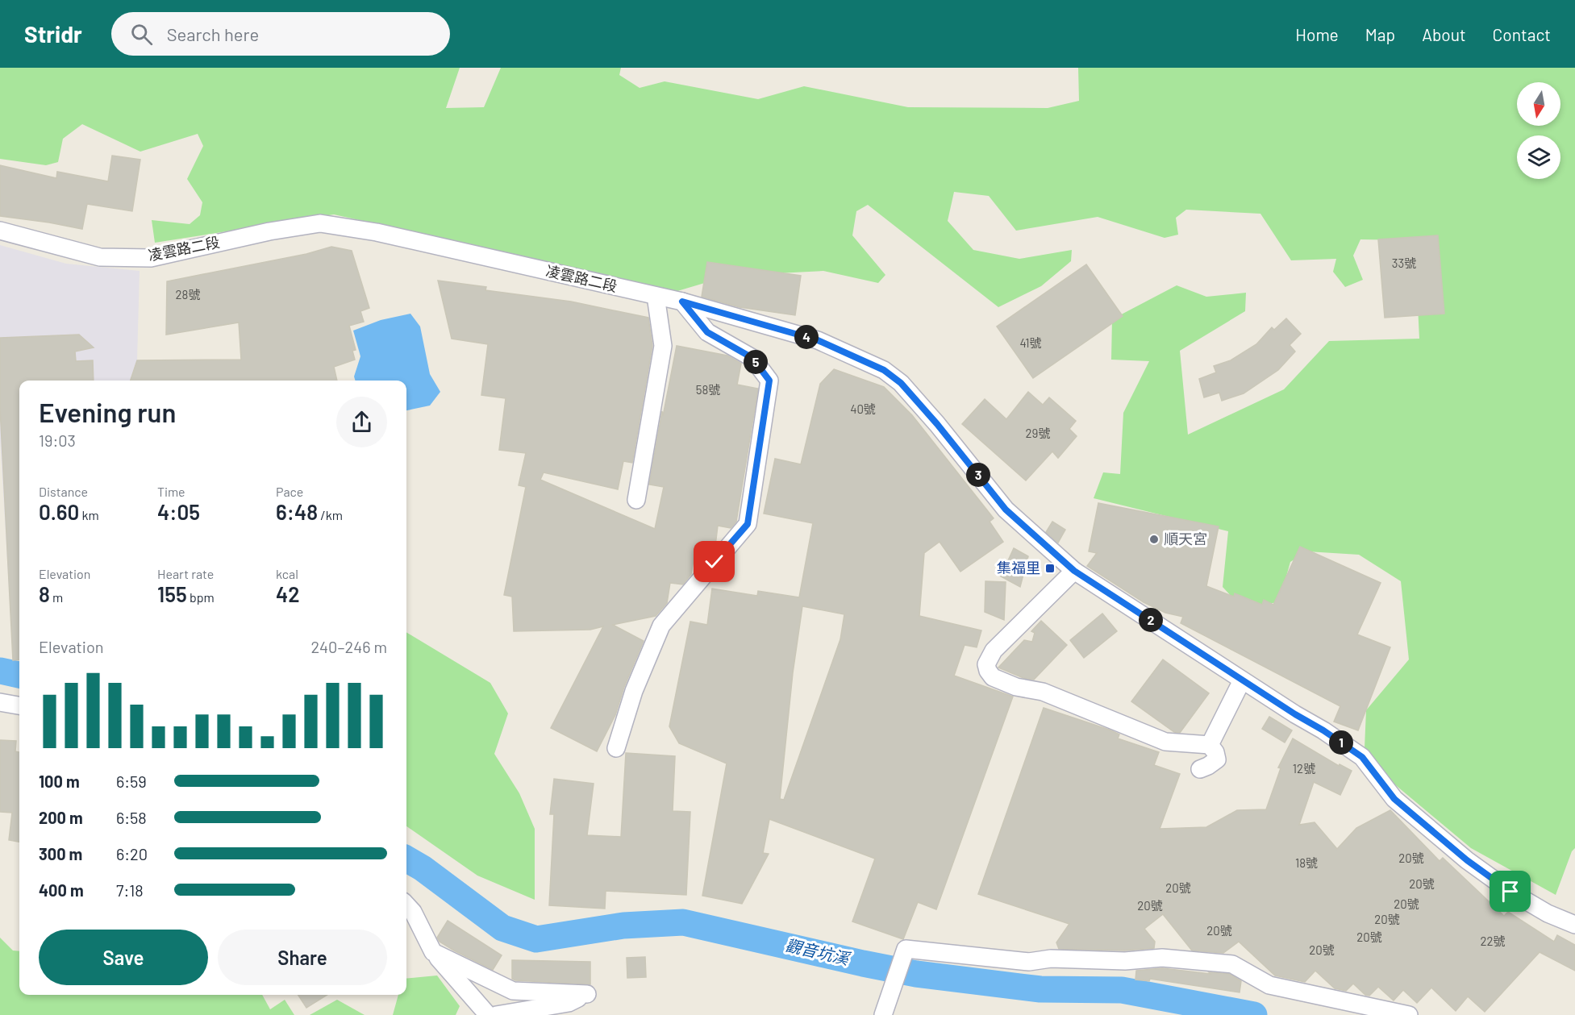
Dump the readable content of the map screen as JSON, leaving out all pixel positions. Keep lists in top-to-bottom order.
{
  "streets": {
    "street": ["凌雲路二段"]
  },
  "water": ["觀音坑溪"],
  "places": {
    "other": ["順天宮"],
    "transit": ["集福里"]
  },
  "house_numbers": [
    "33號",
    "28號",
    "41號",
    "58號",
    "40號",
    "29號",
    "12號",
    "20號",
    "18號",
    "20號",
    "20號",
    "20號",
    "20號",
    "20號",
    "20號",
    "20號",
    "22號",
    "20號"
  ],
  "north": "bottom",
  "page": {
    "header": "Stridr",
    "search": "Search here",
    "nav": [
      "Home",
      "Map",
      "About",
      "Contact"
    ],
    "pins": [
      "4",
      "5",
      "3",
      "2",
      "1"
    ],
    "heading": ["Evening run", "19:03"],
    "stats": [
      ["Distance", "0.60 km"],
      ["Time", "4:05"],
      ["Pace", "6:48 /km"],
      ["Elevation", "8 m"],
      ["Heart rate", "155 bpm"],
      ["kcal", "42"]
    ],
    "chart": ["Elevation", "240–246 m"],
    "list": [
      {
        "name": "100 m",
        "note": "6:59"
      },
      {
        "name": "200 m",
        "note": "6:58"
      },
      {
        "name": "300 m",
        "note": "6:20"
      },
      {
        "name": "400 m",
        "note": "7:18"
      }
    ],
    "buttons": ["Save", "Share"]
  }
}
